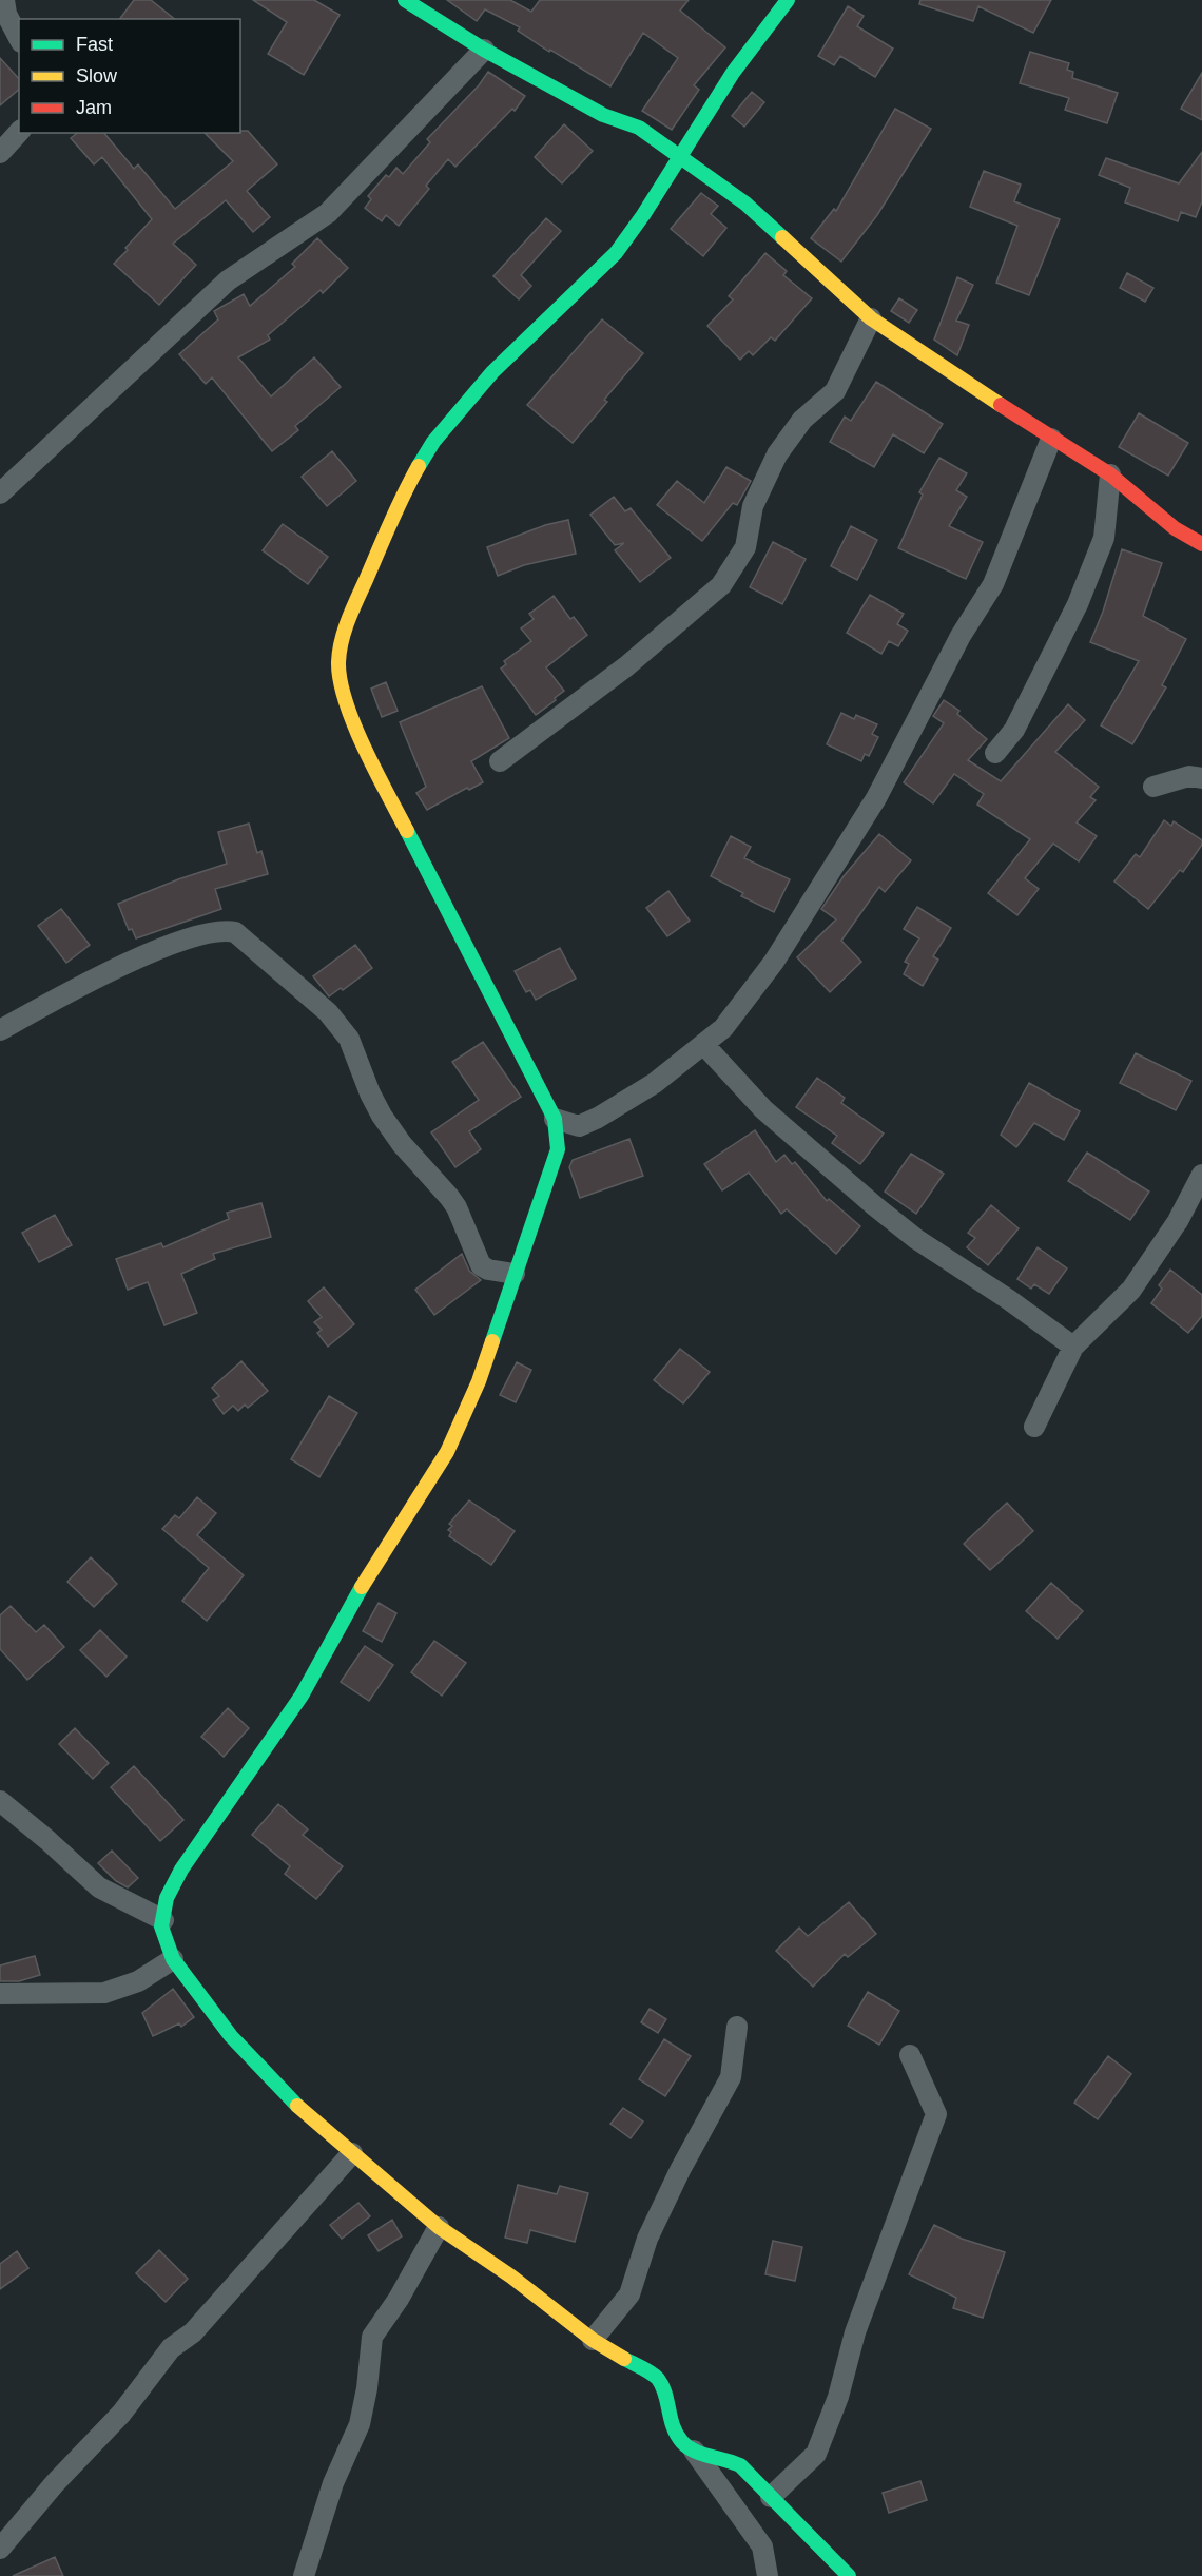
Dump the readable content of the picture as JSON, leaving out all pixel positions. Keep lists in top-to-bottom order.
{
  "legend": ["Fast", "Slow", "Jam"]
}
